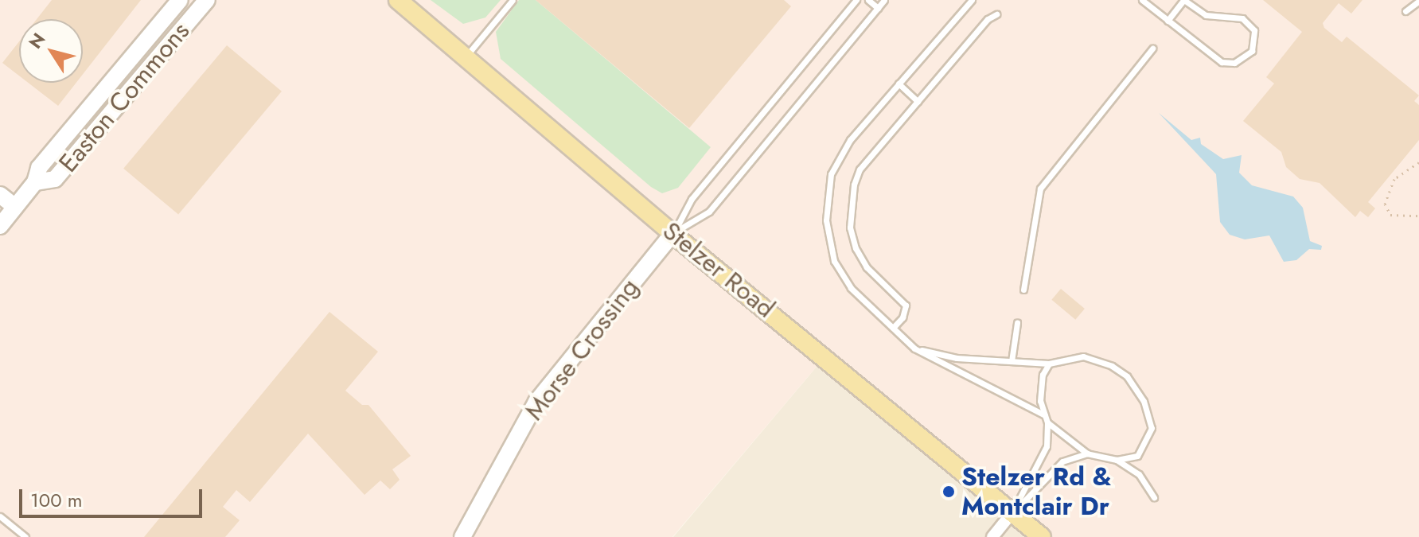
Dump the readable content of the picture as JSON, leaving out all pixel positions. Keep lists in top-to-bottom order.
{
  "streets": {
    "main road": ["Stelzer Road"],
    "street": ["Easton Commons", "Morse Crossing"]
  },
  "crossings": [
    ["Stelzer Road", "Morse Crossing"]
  ],
  "places": ["Stelzer Rd & Montclair Dr"],
  "scale_bar": "100 m",
  "north": "top left"
}
